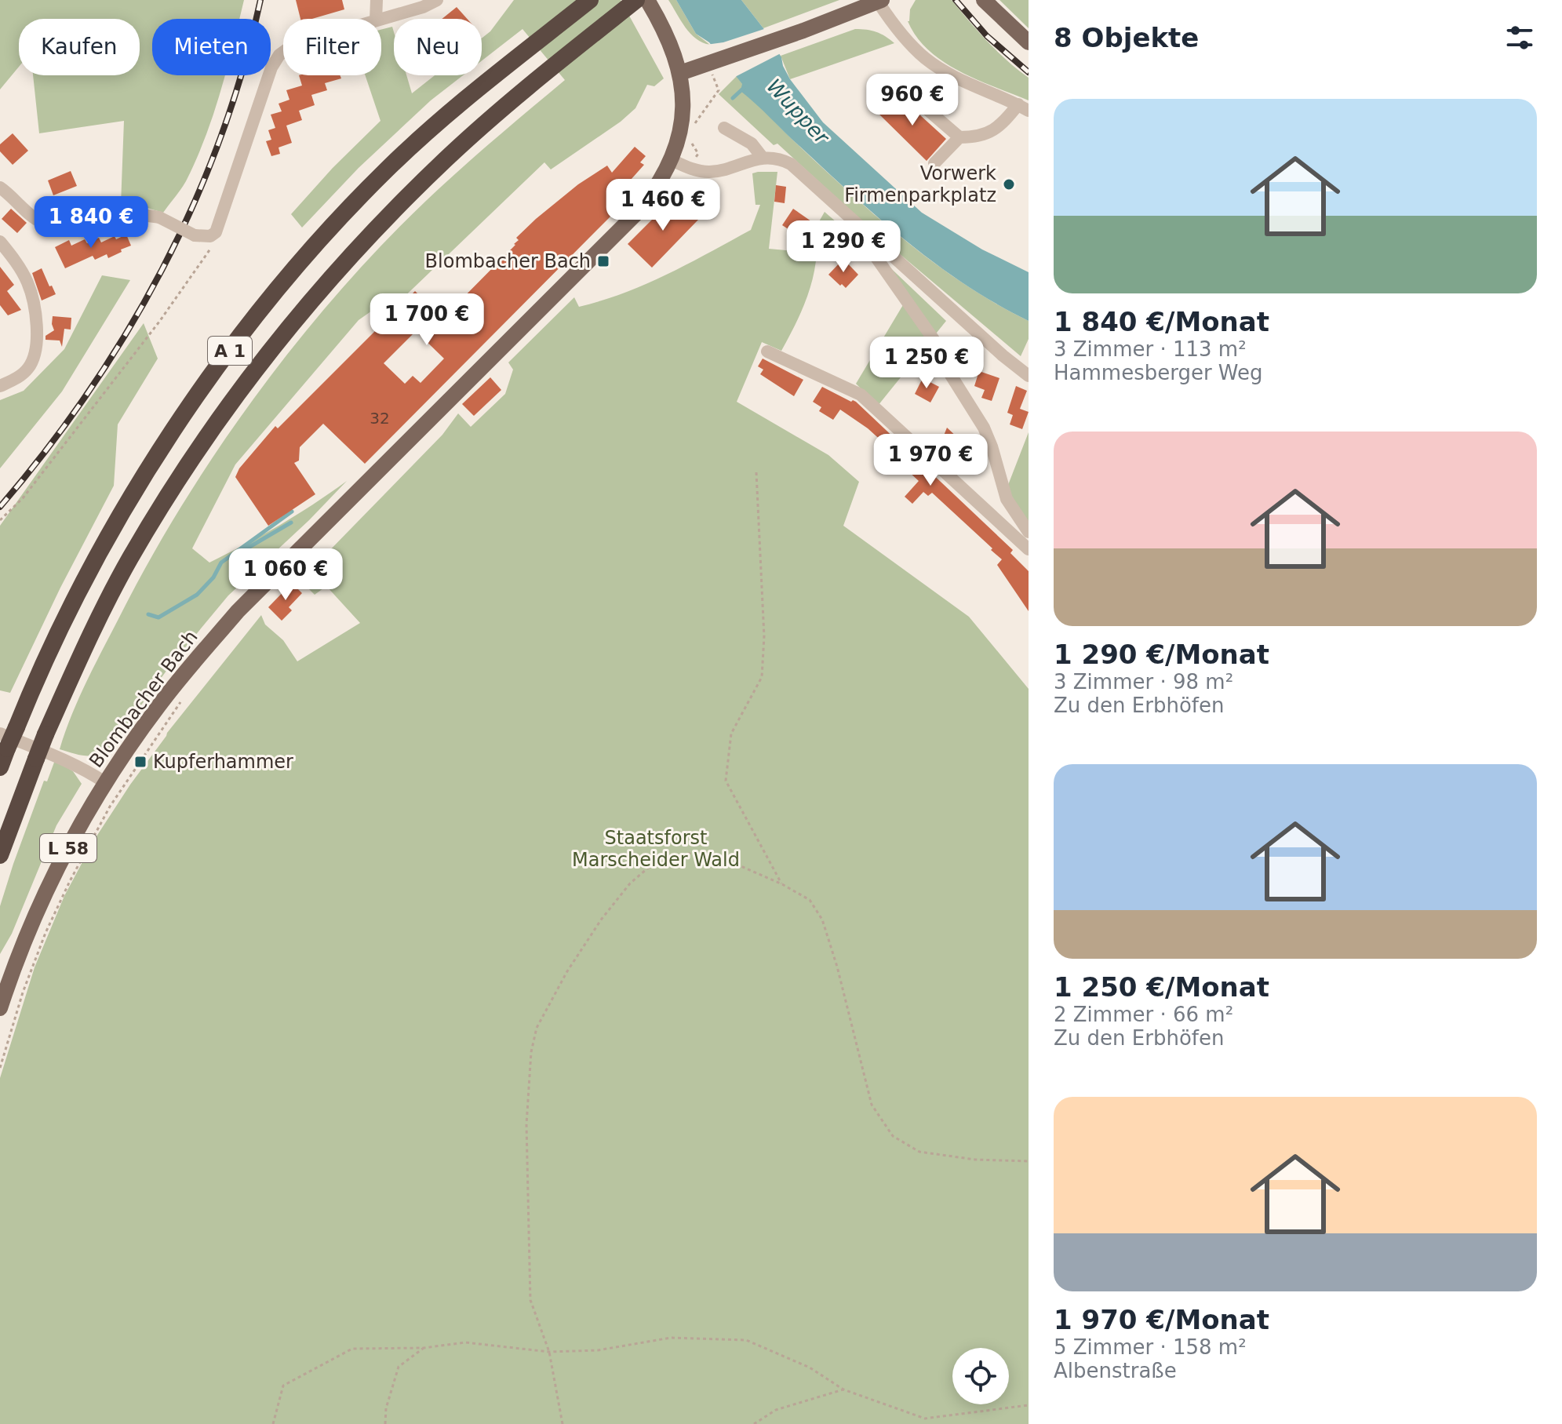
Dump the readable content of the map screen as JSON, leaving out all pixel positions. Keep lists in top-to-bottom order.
{
  "streets": {
    "highway": ["A 1"],
    "main road": ["Blombacher Bach", "L 58"]
  },
  "water": ["Wupper"],
  "parks": ["Staatsforst Marscheider Wald"],
  "places": {
    "other": ["Vorwerk Firmenparkplatz"],
    "transit": ["Blombacher Bach", "Kupferhammer"]
  },
  "house_numbers": ["32"],
  "page": {
    "heading": "8 Objekte",
    "chip": [
      "Kaufen",
      "Mieten",
      "Filter",
      "Neu"
    ],
    "price": [
      "960 €",
      "1 460 €",
      "1 840 €",
      "1 290 €",
      "1 700 €",
      "1 250 €",
      "1 970 €",
      "1 060 €"
    ],
    "list": [
      {
        "name": "1 840 €/Monat",
        "note": "3 Zimmer · 113 m² · Hammesberger Weg"
      },
      {
        "name": "1 290 €/Monat",
        "note": "3 Zimmer · 98 m² · Zu den Erbhöfen"
      },
      {
        "name": "1 250 €/Monat",
        "note": "2 Zimmer · 66 m² · Zu den Erbhöfen"
      },
      {
        "name": "1 970 €/Monat",
        "note": "5 Zimmer · 158 m² · Albenstraße"
      }
    ]
  }
}
